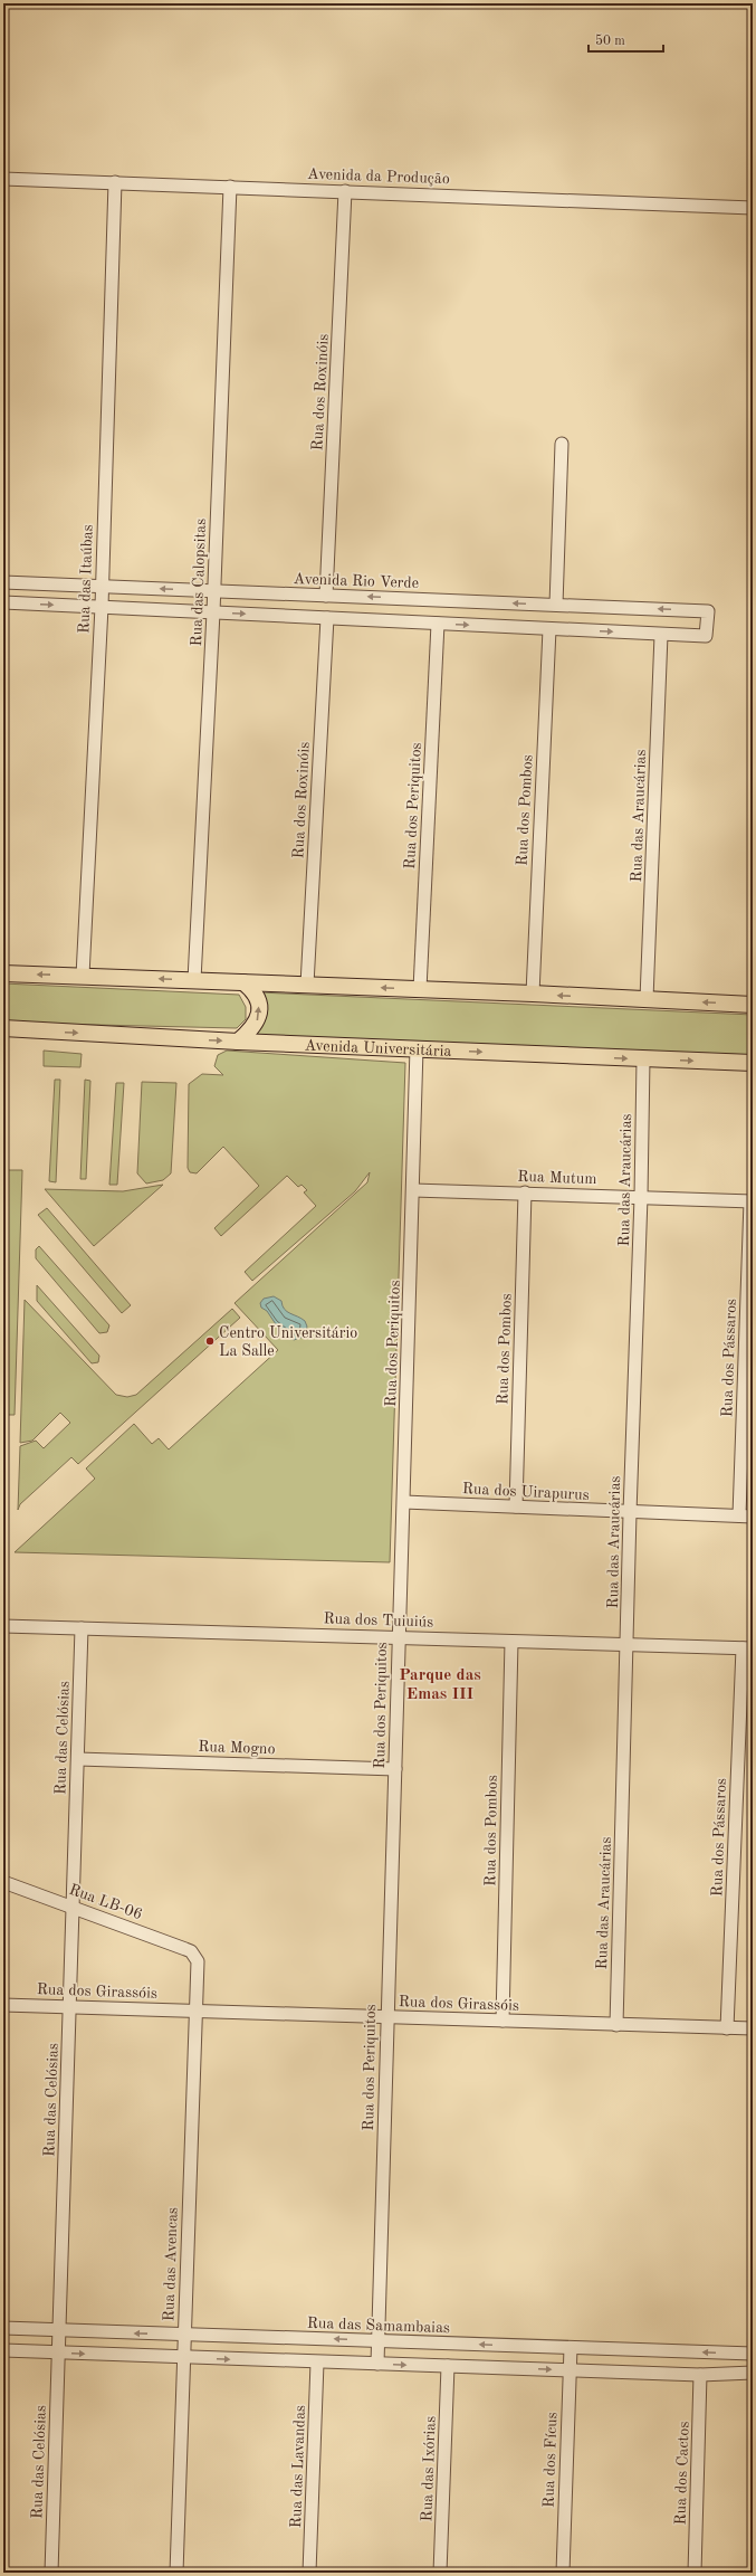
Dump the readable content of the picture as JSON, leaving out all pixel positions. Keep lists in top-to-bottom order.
{
  "streets": {
    "main road": ["Avenida Universitária"],
    "street": [
      "Avenida da Produção",
      "Rua dos Roxinóis",
      "Rua das Itaúbas",
      "Avenida Rio Verde",
      "Rua das Calopsitas",
      "Rua dos Periquitos",
      "Rua dos Pombos",
      "Rua das Araucárias",
      "Rua Mutum",
      "Rua dos Pássaros",
      "Rua dos Uirapurus",
      "Rua dos Tuiuiús",
      "Rua das Celósias",
      "Rua Mogno",
      "Rua LB-06",
      "Rua dos Girassóis",
      "Rua das Avencas",
      "Rua das Samambaias",
      "Rua dos Fícus",
      "Rua das Lavandas",
      "Rua das Ixórias",
      "Rua dos Cactos"
    ]
  },
  "crossings": [
    ["Avenida da Produção", "Rua dos Roxinóis"],
    ["Avenida da Produção", "Rua das Itaúbas"],
    ["Avenida da Produção", "Rua das Calopsitas"],
    ["Rua dos Roxinóis", "Avenida Rio Verde"],
    ["Rua das Itaúbas", "Avenida Rio Verde"],
    ["Avenida Rio Verde", "Rua das Calopsitas"],
    ["Avenida Rio Verde", "Rua das Araucárias"],
    ["Rua dos Periquitos", "Avenida Universitária"],
    ["Rua dos Periquitos", "Rua Mutum"],
    ["Rua dos Periquitos", "Rua dos Uirapurus"],
    ["Rua dos Periquitos", "Rua dos Tuiuiús"],
    ["Rua dos Periquitos", "Rua Mogno"],
    ["Rua dos Periquitos", "Rua dos Girassóis"],
    ["Rua dos Periquitos", "Rua das Samambaias"],
    ["Rua dos Pombos", "Rua Mutum"],
    ["Rua dos Pombos", "Rua dos Uirapurus"],
    ["Rua dos Pombos", "Rua dos Tuiuiús"],
    ["Rua dos Pombos", "Rua dos Girassóis"],
    ["Rua das Araucárias", "Avenida Universitária"],
    ["Rua das Araucárias", "Rua Mutum"],
    ["Rua das Araucárias", "Rua dos Uirapurus"],
    ["Rua das Araucárias", "Rua dos Tuiuiús"],
    ["Rua das Araucárias", "Rua dos Girassóis"],
    ["Rua Mutum", "Rua dos Pássaros"],
    ["Rua dos Pássaros", "Rua dos Uirapurus"],
    ["Rua dos Pássaros", "Rua dos Tuiuiús"],
    ["Rua dos Pássaros", "Rua dos Girassóis"],
    ["Rua dos Tuiuiús", "Rua das Celósias"],
    ["Rua das Celósias", "Rua Mogno"],
    ["Rua das Celósias", "Rua LB-06"],
    ["Rua das Celósias", "Rua dos Girassóis"],
    ["Rua das Celósias", "Rua das Samambaias"],
    ["Rua LB-06", "Rua das Avencas"],
    ["Rua dos Girassóis", "Rua das Avencas"],
    ["Rua das Avencas", "Rua das Samambaias"],
    ["Rua das Samambaias", "Rua dos Fícus"]
  ],
  "districts": ["Parque das Emas III"],
  "places": ["Centro Universitário La Salle"],
  "scale_bar": "50 m"
}
